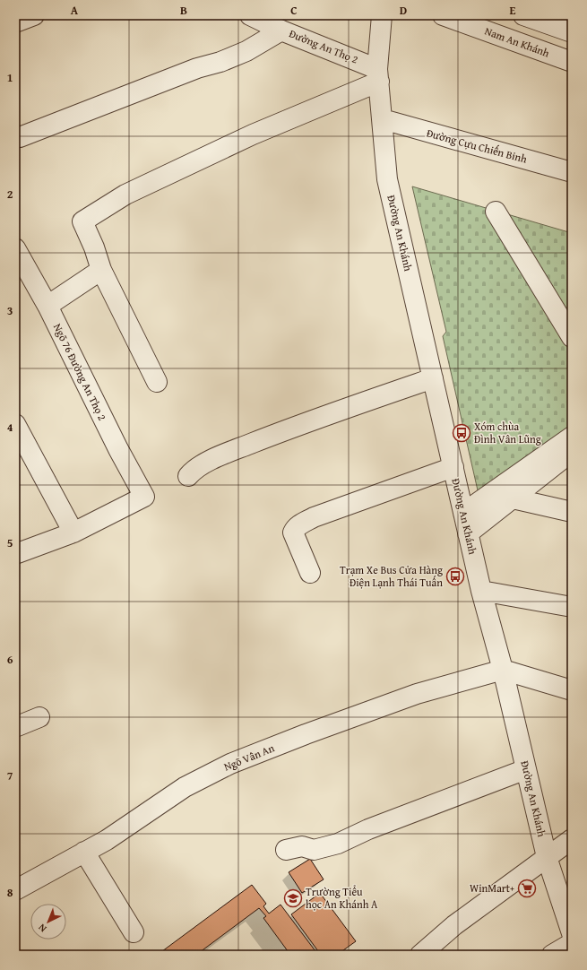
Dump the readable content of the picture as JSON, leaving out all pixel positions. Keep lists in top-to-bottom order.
{
  "streets": {
    "street": [
      "Nam An Khánh",
      "Đường An Thọ 2",
      "Đường Cựu Chiến Binh",
      "Đường An Khánh",
      "Ngõ 76 Đường An Thọ 2",
      "Ngõ Vân An"
    ]
  },
  "crossings": [
    ["Đường An Thọ 2", "Đường An Khánh"],
    ["Đường Cựu Chiến Binh", "Đường An Khánh"],
    ["Đường An Khánh", "Ngõ Vân An"]
  ],
  "places": {
    "bus stop": ["Xóm chùa Đình Vân Lũng", "Trạm Xe Bus Cửa Hàng Điện Lạnh Thái Tuấn"],
    "supermarket": ["WinMart+"],
    "school or university": ["Trường Tiểu học An Khánh A"]
  },
  "north": "bottom left",
  "grid": {
    "columns": [
      "A",
      "B",
      "C",
      "D",
      "E"
    ],
    "rows": [
      "1",
      "2",
      "3",
      "4",
      "5",
      "6",
      "7",
      "8"
    ]
  }
}
